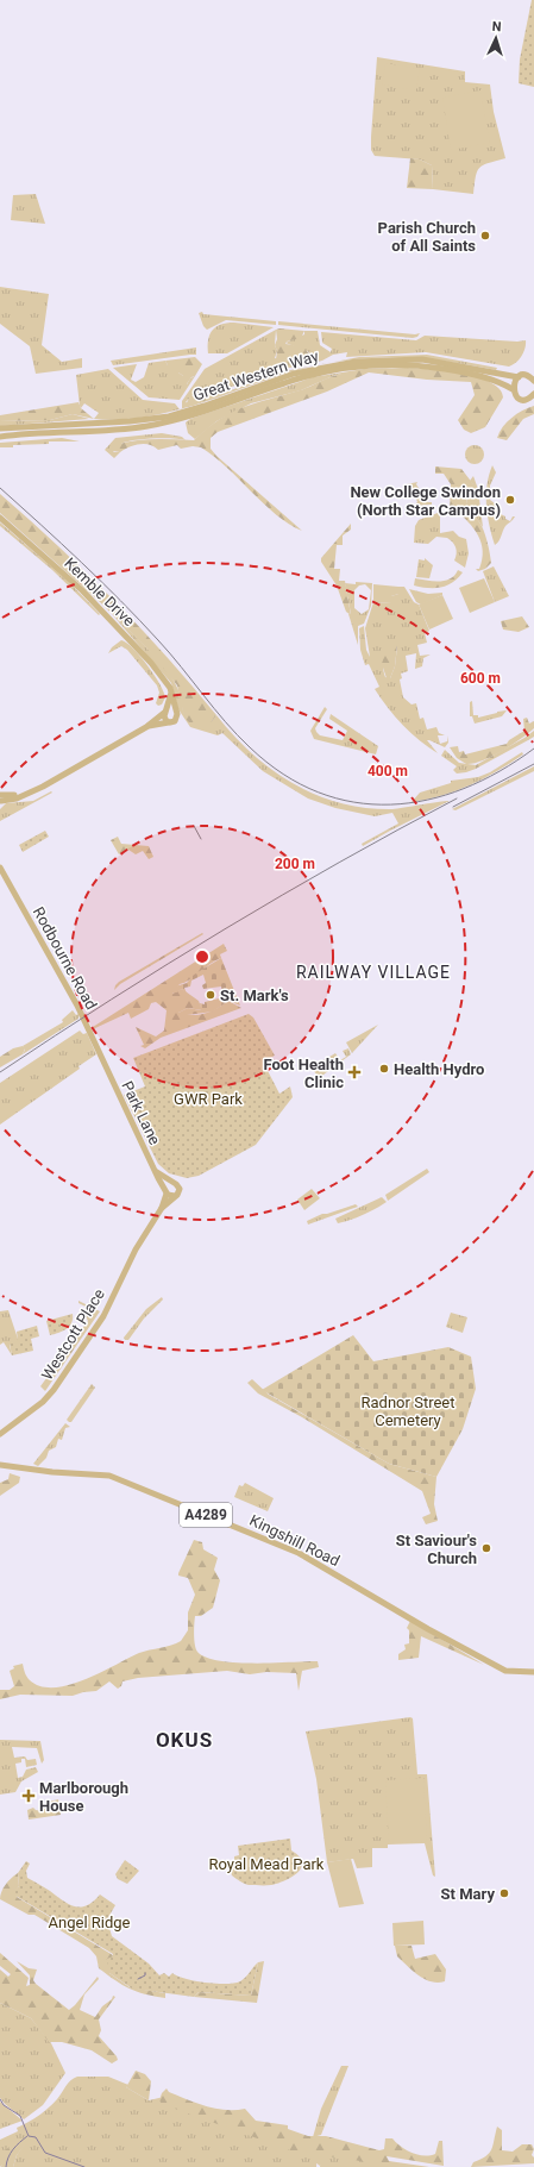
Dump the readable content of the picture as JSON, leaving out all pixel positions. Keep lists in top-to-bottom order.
{
  "streets": {
    "main road": [
      "Great Western Way",
      "Kemble Drive",
      "Rodbourne Road",
      "Park Lane",
      "Westcott Place",
      "A4289",
      "Kingshill Road"
    ]
  },
  "crossings": [
    ["Rodbourne Road", "Park Lane"],
    ["Park Lane", "Westcott Place"]
  ],
  "districts": ["RAILWAY VILLAGE", "OKUS"],
  "parks": [
    "GWR Park",
    "Radnor Street Cemetery",
    "Royal Mead Park",
    "Angel Ridge"
  ],
  "places": {
    "other": [
      "Parish Church of All Saints",
      "New College Swindon (North Star Campus)",
      "St. Mark's",
      "Health Hydro",
      "St Saviour's Church",
      "St Mary"
    ],
    "health": ["Foot Health Clinic", "Marlborough House"]
  },
  "north": "top",
  "rings": ["600 m", "400 m", "200 m"]
}
